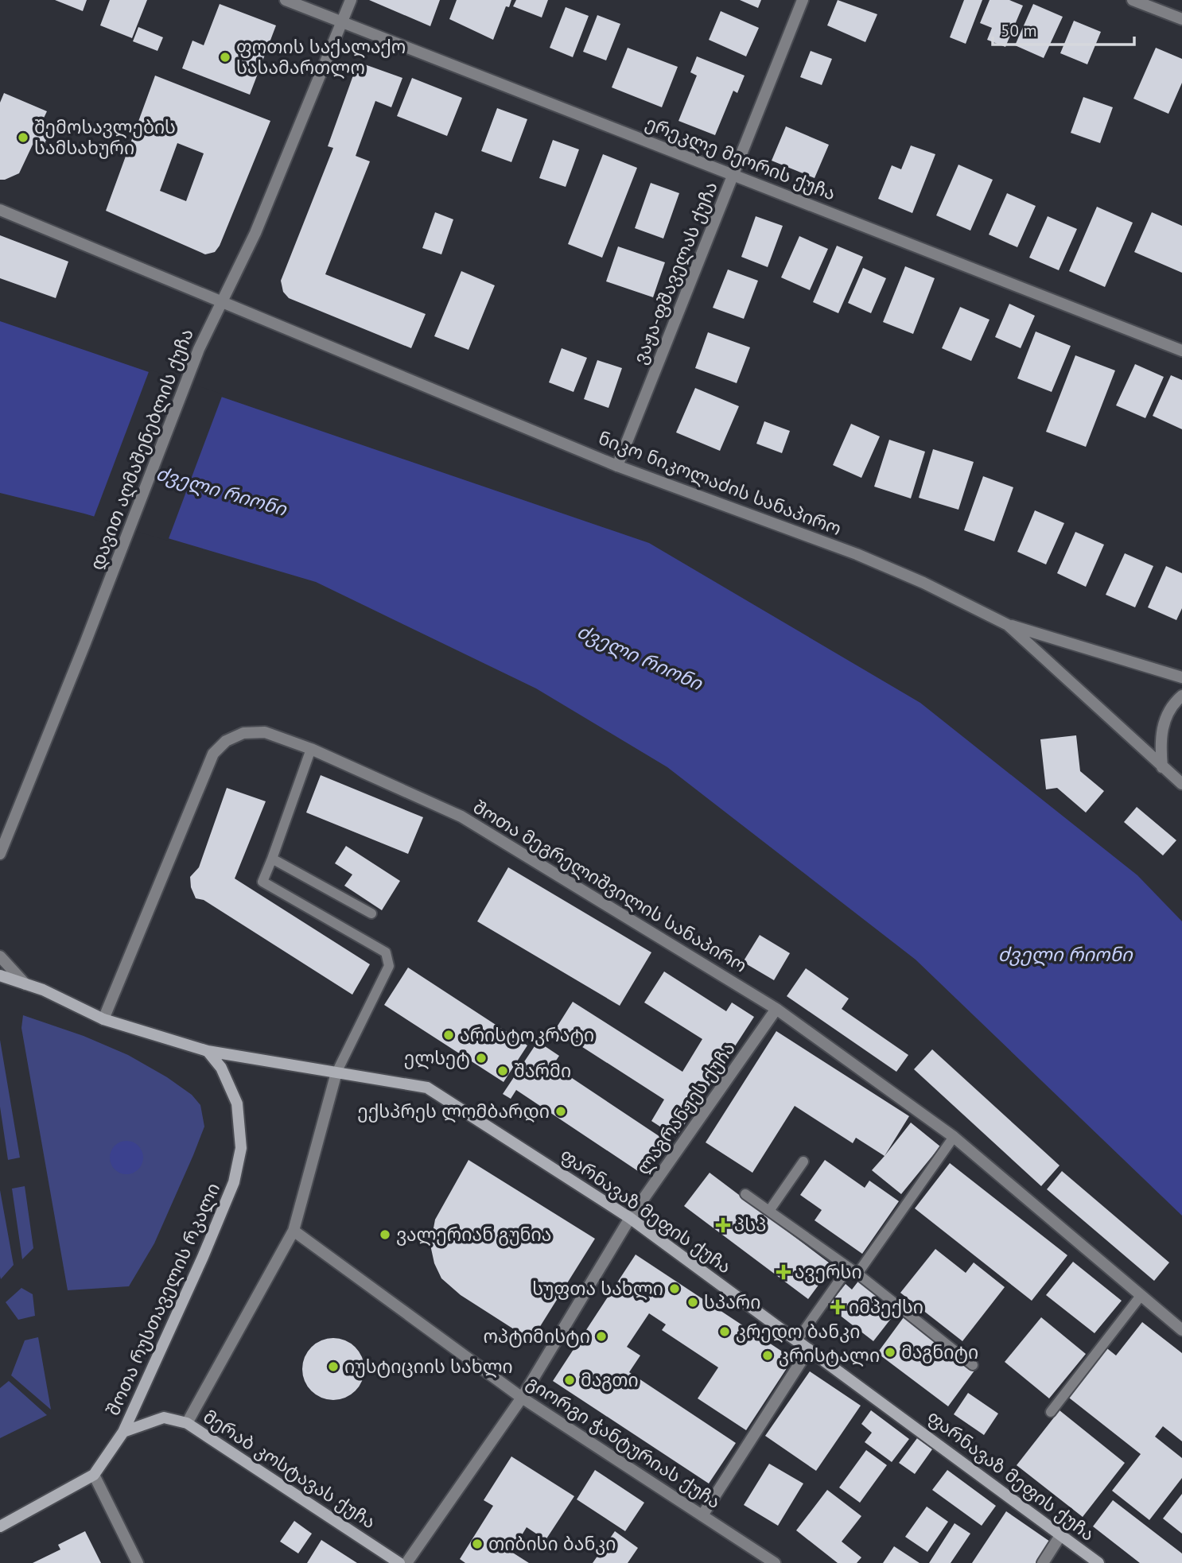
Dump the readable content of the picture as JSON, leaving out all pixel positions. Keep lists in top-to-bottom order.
{
  "streets": {
    "main road": ["ფარნავაზ მეფის ქუჩა", "შოთა რუსთაველის რკალი", "მერაბ კოსტავას ქუჩა"],
    "street": [
      "ერეკლე მეორის ქუჩა",
      "ვაჟა-ფშაველას ქუჩა",
      "დავით აღმაშენებლის ქუჩა",
      "ნიკო ნიკოლაძის სანაპირო",
      "შოთა მეგრელიშვილის სანაპირო",
      "ლაგრანჟეს ქუჩა",
      "გიორგი ჭანტურიას ქუჩა"
    ]
  },
  "crossings": [
    ["ერეკლე მეორის ქუჩა", "ვაჟა-ფშაველას ქუჩა"],
    ["ერეკლე მეორის ქუჩა", "დავით აღმაშენებლის ქუჩა"],
    ["ვაჟა-ფშაველას ქუჩა", "ნიკო ნიკოლაძის სანაპირო"],
    ["დავით აღმაშენებლის ქუჩა", "ნიკო ნიკოლაძის სანაპირო"],
    ["შოთა მეგრელიშვილის სანაპირო", "ლაგრანჟეს ქუჩა"],
    ["ლაგრანჟეს ქუჩა", "ფარნავაზ მეფის ქუჩა"],
    ["ლაგრანჟეს ქუჩა", "გიორგი ჭანტურიას ქუჩა"],
    ["ფარნავაზ მეფის ქუჩა", "შოთა რუსთაველის რკალი"],
    ["შოთა რუსთაველის რკალი", "მერაბ კოსტავას ქუჩა"]
  ],
  "water": ["ძველი რიონი"],
  "places": {
    "other": [
      "ფოთის საქალაქო სასამართლო",
      "შემოსავლების სამსახური",
      "არისტოკრატი",
      "ელსეტ",
      "შარმი",
      "ექსპრეს ლომბარდი",
      "ვალერიან გუნია",
      "სუფთა სახლი",
      "სპარი",
      "კრედო ბანკი",
      "ოპტიმისტი",
      "მაგნიტი",
      "კრისტალი",
      "იუსტიციის სახლი",
      "მაგთი",
      "თიბისი ბანკი"
    ],
    "health": ["პსპ", "ავერსი", "იმპექსი"]
  },
  "scale_bar": "50 m"
}
